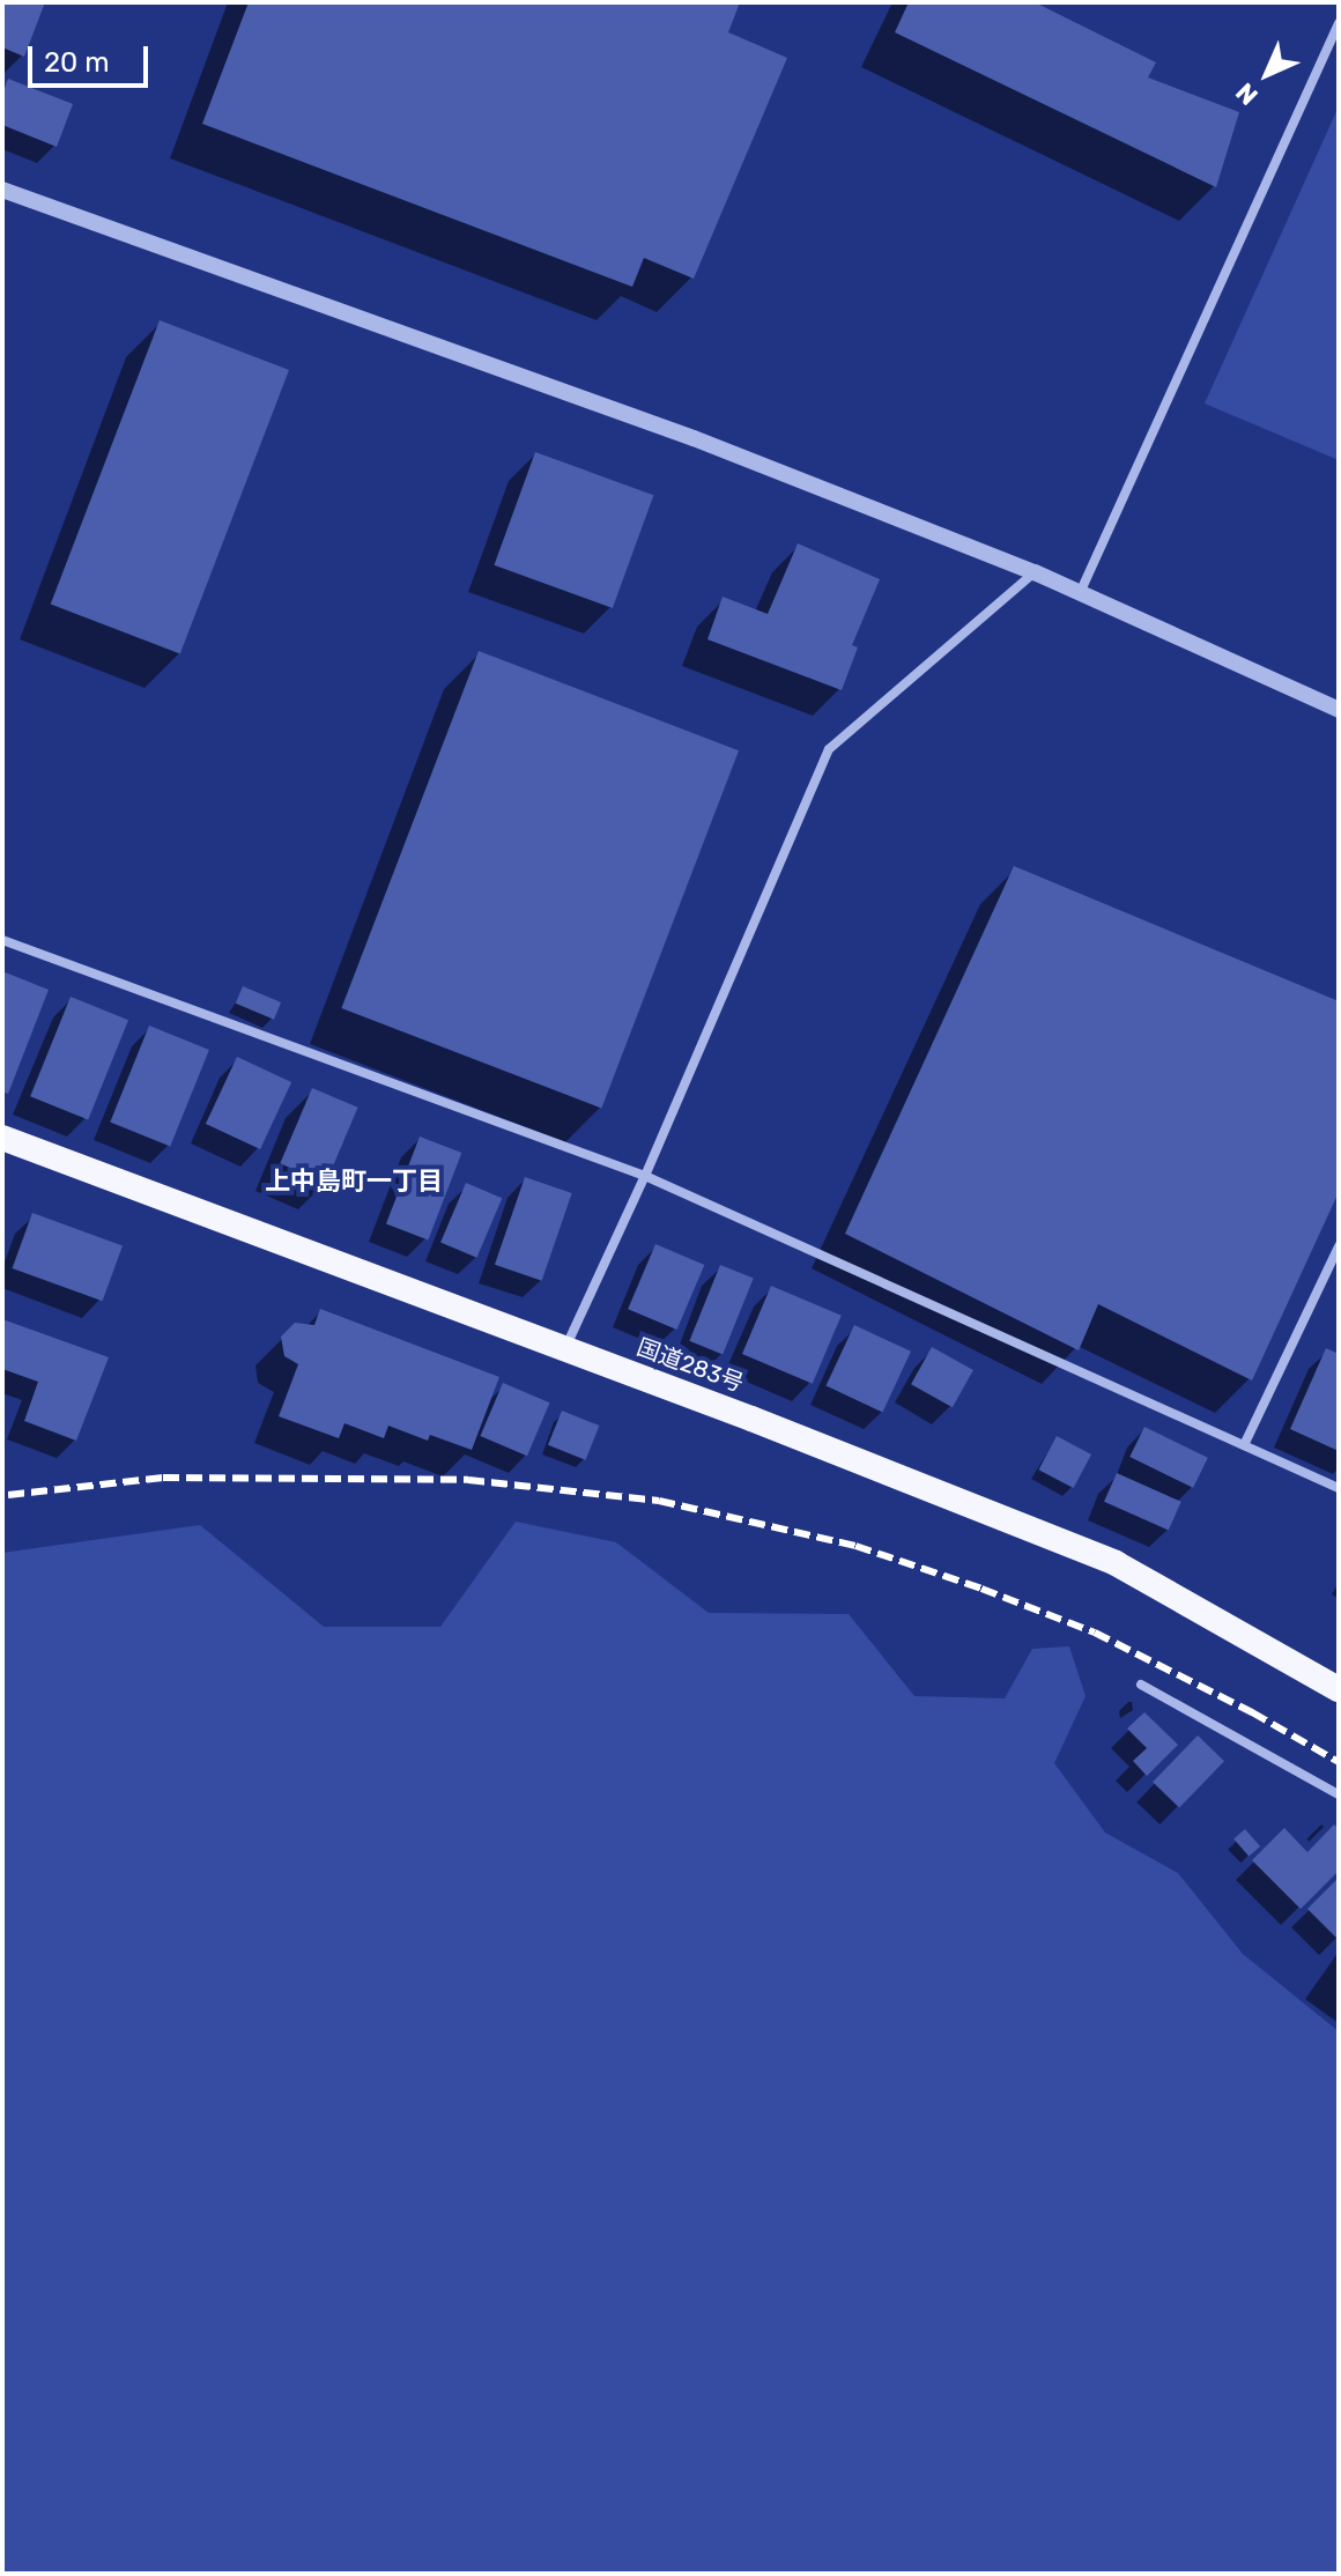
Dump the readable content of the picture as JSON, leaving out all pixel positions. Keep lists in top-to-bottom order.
{
  "streets": {
    "highway": ["国道283号"]
  },
  "districts": ["上中島町一丁目"],
  "scale_bar": "20 m",
  "north": "bottom left"
}
